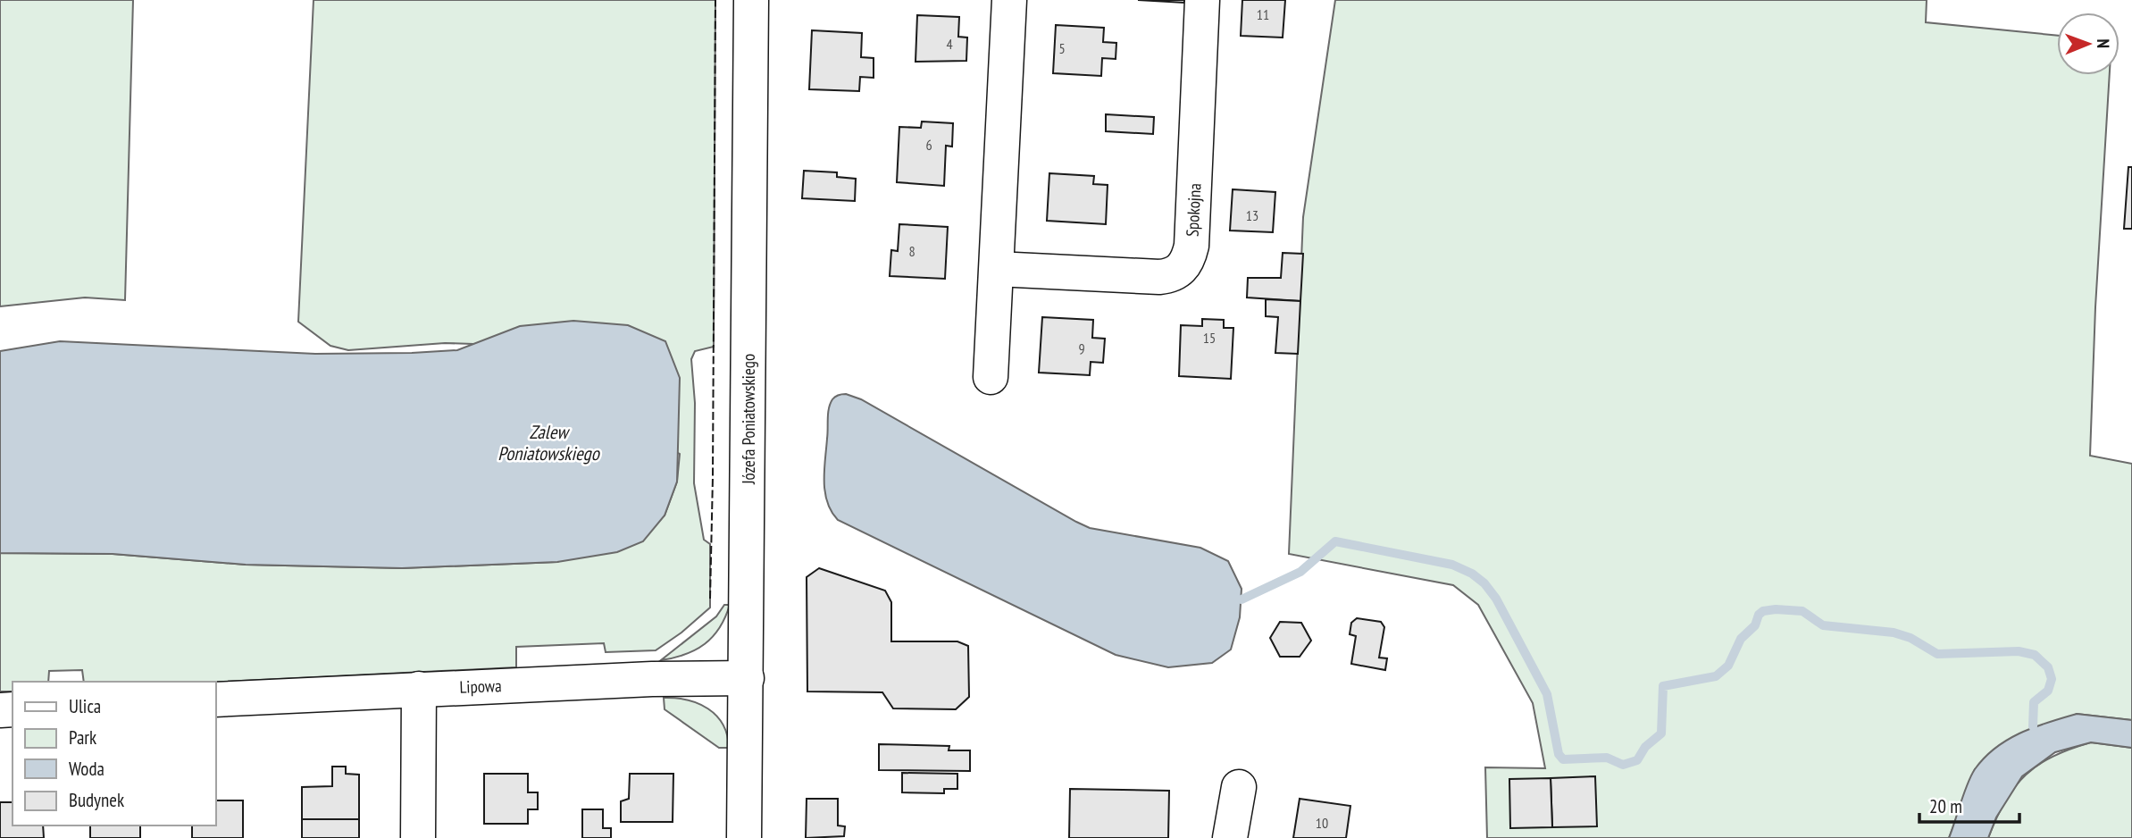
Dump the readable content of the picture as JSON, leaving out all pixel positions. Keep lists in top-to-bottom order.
{
  "streets": {
    "street": ["Spokojna", "Józefa Poniatowskiego", "Lipowa"]
  },
  "crossings": [
    ["Józefa Poniatowskiego", "Lipowa"]
  ],
  "water": ["Zalew Poniatowskiego"],
  "house_numbers": [
    "11",
    "4",
    "5",
    "6",
    "13",
    "8",
    "15",
    "9",
    "10"
  ],
  "legend": [
    "Ulica",
    "Park",
    "Woda",
    "Budynek"
  ],
  "scale_bar": "20 m",
  "north": "right"
}
